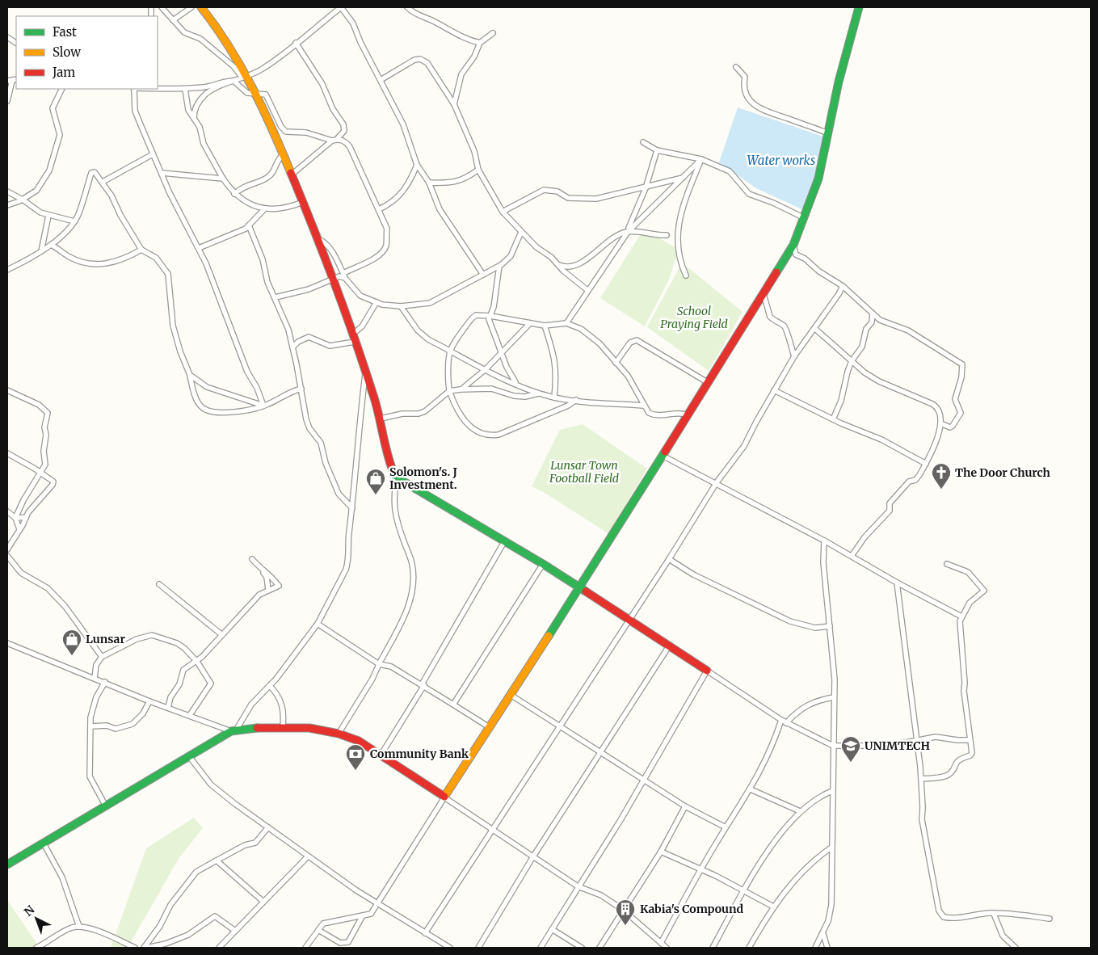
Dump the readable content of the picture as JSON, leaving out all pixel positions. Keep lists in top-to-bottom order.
{
  "water": ["Water works"],
  "parks": ["School Praying Field", "Lunsar Town Football Field"],
  "places": {
    "church": ["The Door Church"],
    "shop": ["Solomon's. J Investment.", "Lunsar"],
    "school or university": ["UNIMTECH"],
    "bank": ["Community Bank"],
    "building": ["Kabia's Compound"]
  },
  "legend": ["Fast", "Slow", "Jam"],
  "north": "top left"
}
